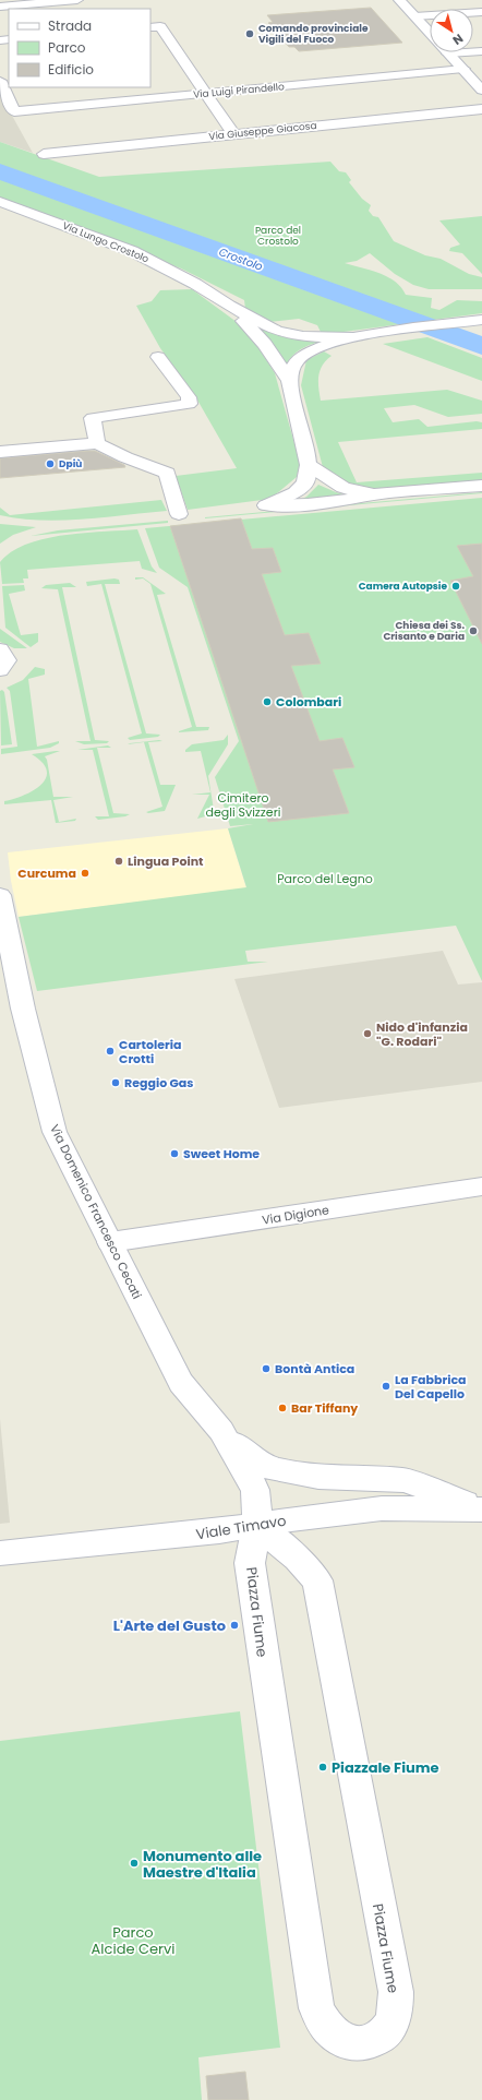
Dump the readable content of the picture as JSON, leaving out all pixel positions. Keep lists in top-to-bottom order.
{
  "streets": {
    "street": [
      "Via Luigi Pirandello",
      "Via Giuseppe Giacosa",
      "Via Lungo Crostolo",
      "Via Domenico Francesco Cecati",
      "Via Digione",
      "Viale Timavo",
      "Piazza Fiume"
    ]
  },
  "crossings": [
    ["Via Domenico Francesco Cecati", "Via Digione"],
    ["Via Domenico Francesco Cecati", "Viale Timavo"],
    ["Via Domenico Francesco Cecati", "Piazza Fiume"],
    ["Viale Timavo", "Piazza Fiume"]
  ],
  "water": ["Crostolo"],
  "parks": [
    "Parco del Crostolo",
    "Cimitero degli Svizzeri",
    "Parco del Legno",
    "Parco Alcide Cervi"
  ],
  "places": [
    "Comando provinciale Vigili del Fuoco",
    "Dpiù",
    "Camera Autopsie",
    "Chiesa dei Ss. Crisanto e Daria",
    "Colombari",
    "Lingua Point",
    "Curcuma",
    "Nido d'infanzia \"G. Rodari\"",
    "Cartoleria Crotti",
    "Reggio Gas",
    "Sweet Home",
    "Bontà Antica",
    "La Fabbrica Del Capello",
    "Bar Tiffany",
    "L'Arte del Gusto",
    "Piazzale Fiume",
    "Monumento alle Maestre d'Italia"
  ],
  "legend": ["Strada", "Parco", "Edificio"],
  "north": "bottom right"
}
